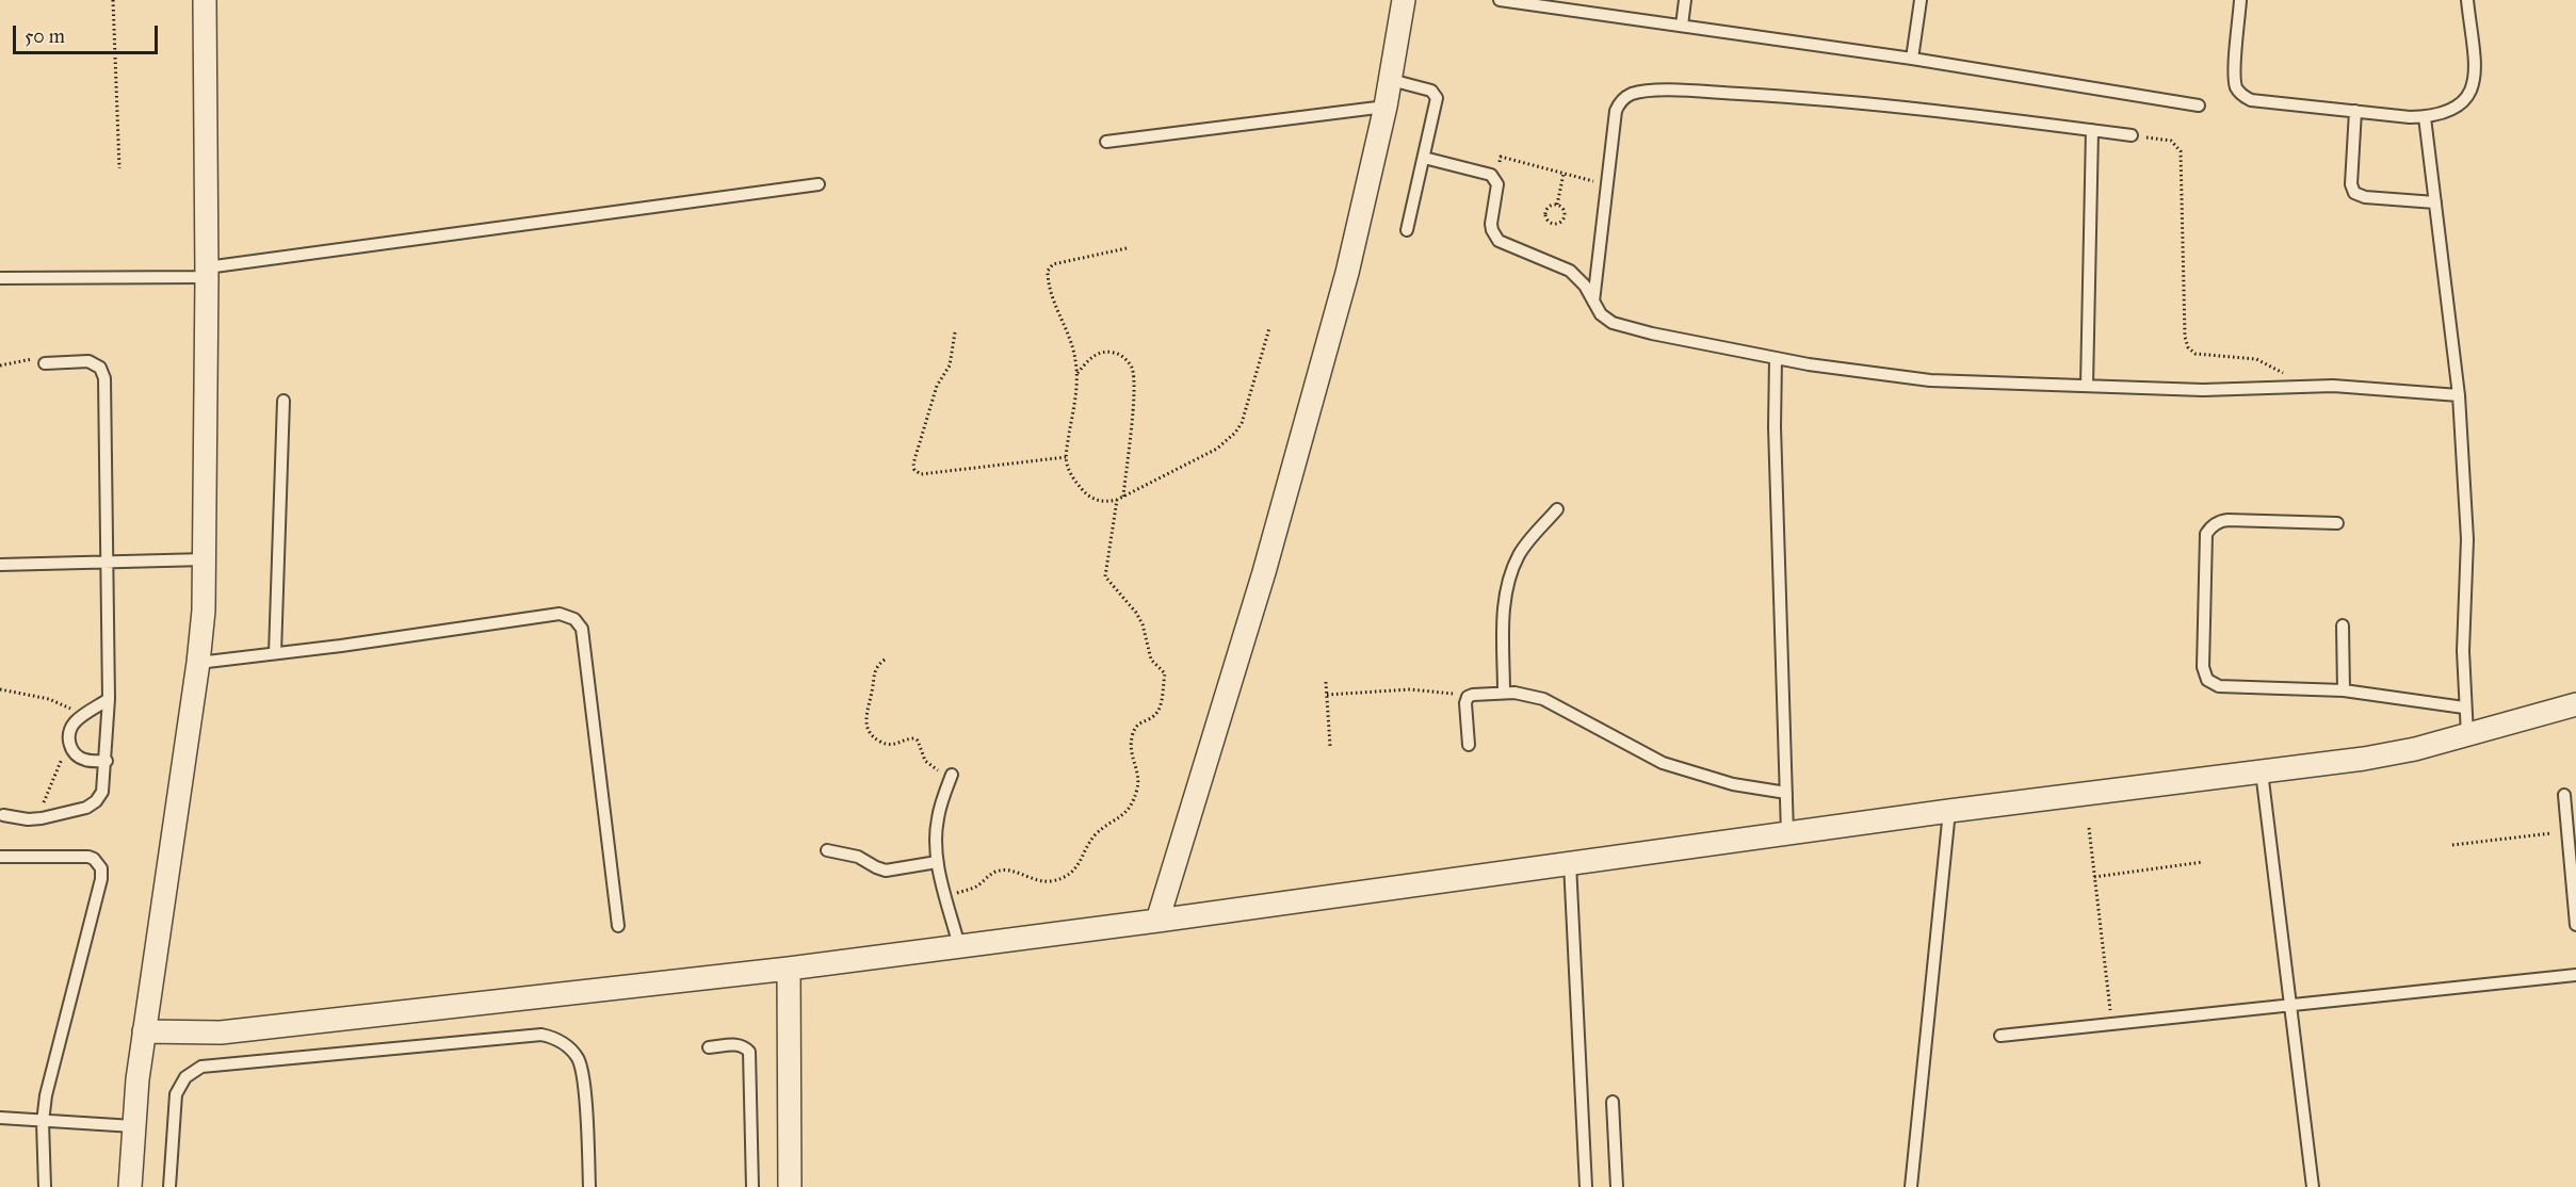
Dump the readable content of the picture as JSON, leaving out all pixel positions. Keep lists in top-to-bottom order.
{
  "scale_bar": "50 m"
}
